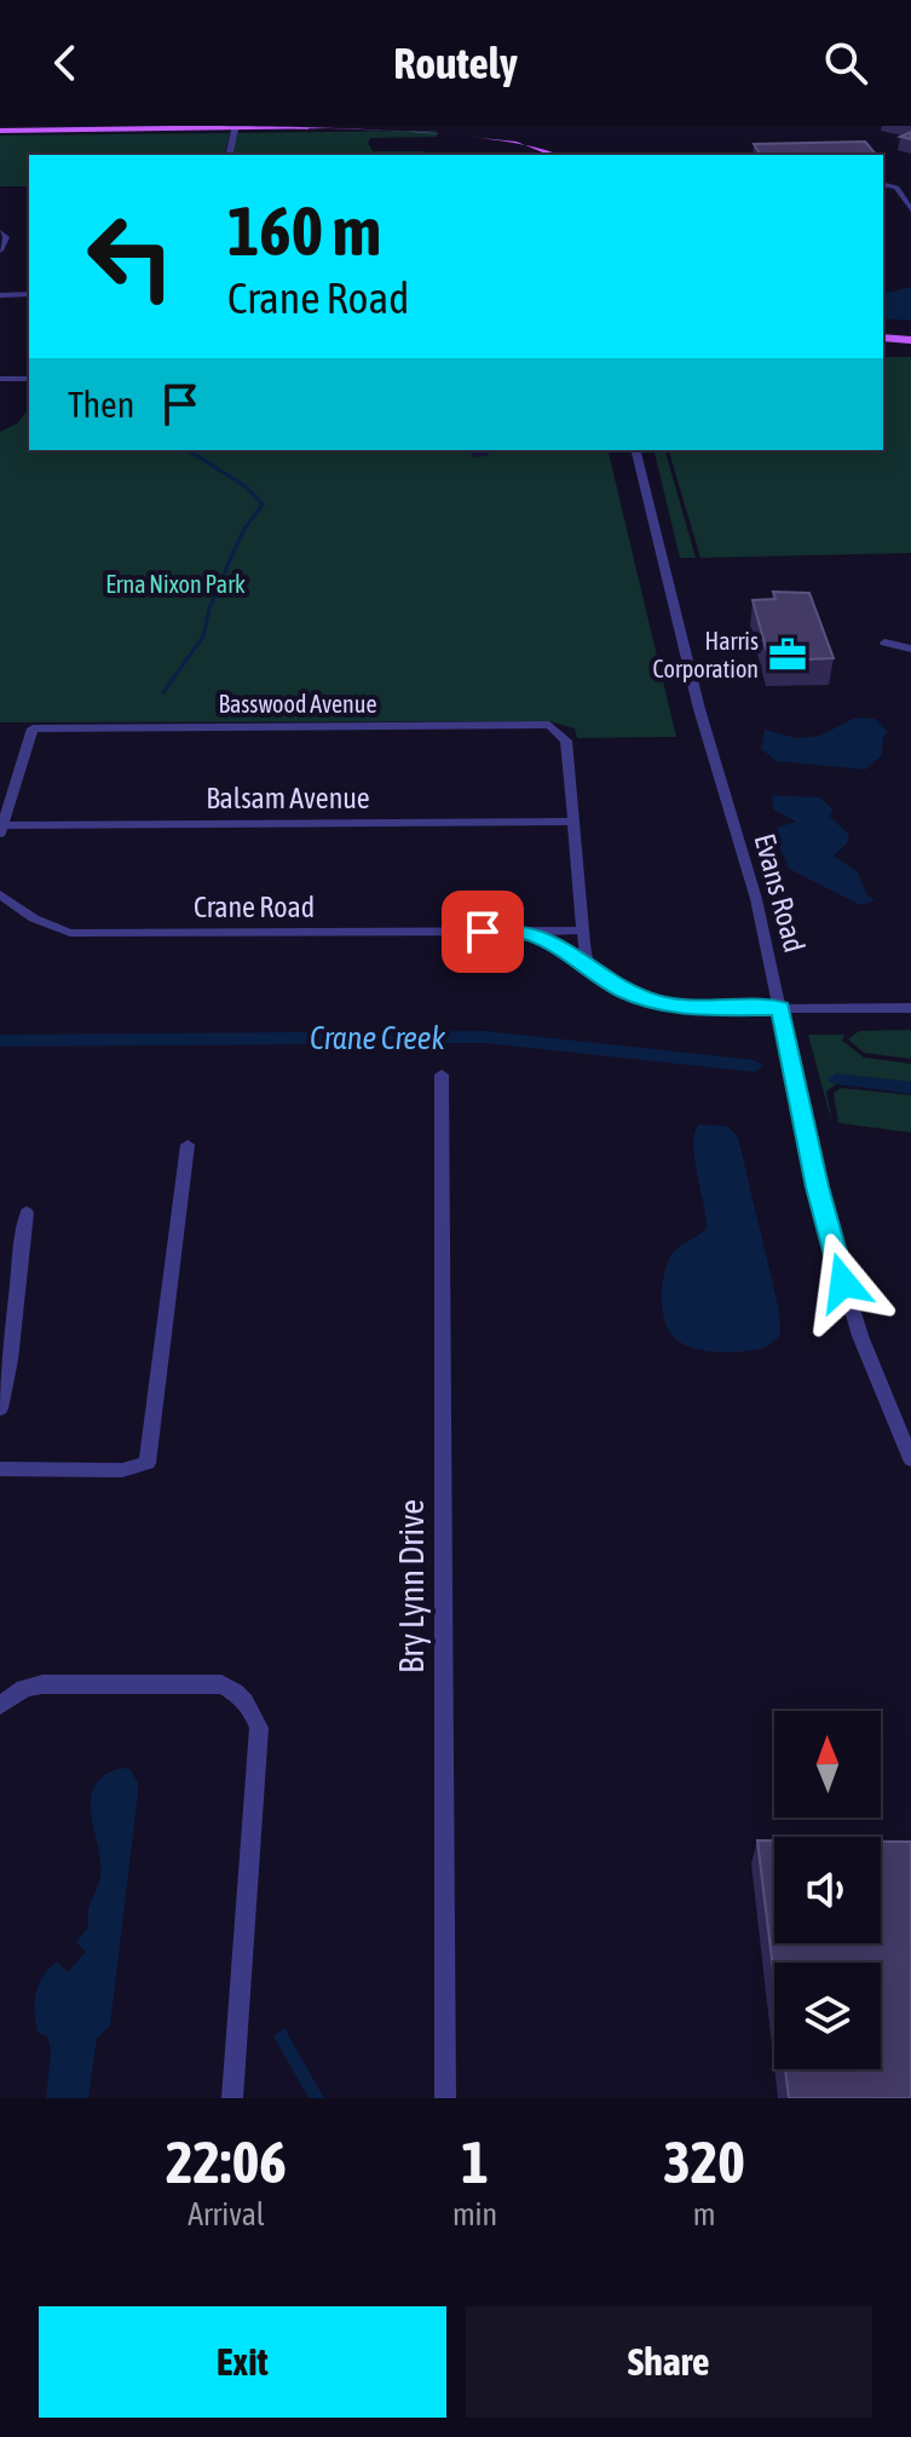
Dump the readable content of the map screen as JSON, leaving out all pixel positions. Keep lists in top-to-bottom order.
{
  "streets": {
    "street": [
      "Basswood Avenue",
      "Balsam Avenue",
      "Evans Road",
      "Crane Road",
      "Bry Lynn Drive"
    ]
  },
  "crossings": [
    ["Basswood Avenue", "Balsam Avenue"],
    ["Evans Road", "Crane Road"]
  ],
  "water": ["Crane Creek"],
  "parks": ["Erna Nixon Park"],
  "places": {
    "office": ["Harris Corporation"]
  },
  "north": "top",
  "page": {
    "header": "Routely",
    "turn": ["160 m", "Crane Road"],
    "then": "Then",
    "eta": [
      "22:06",
      "Arrival",
      "1",
      "min",
      "320",
      "m"
    ],
    "buttons": ["Exit", "Share"]
  }
}
